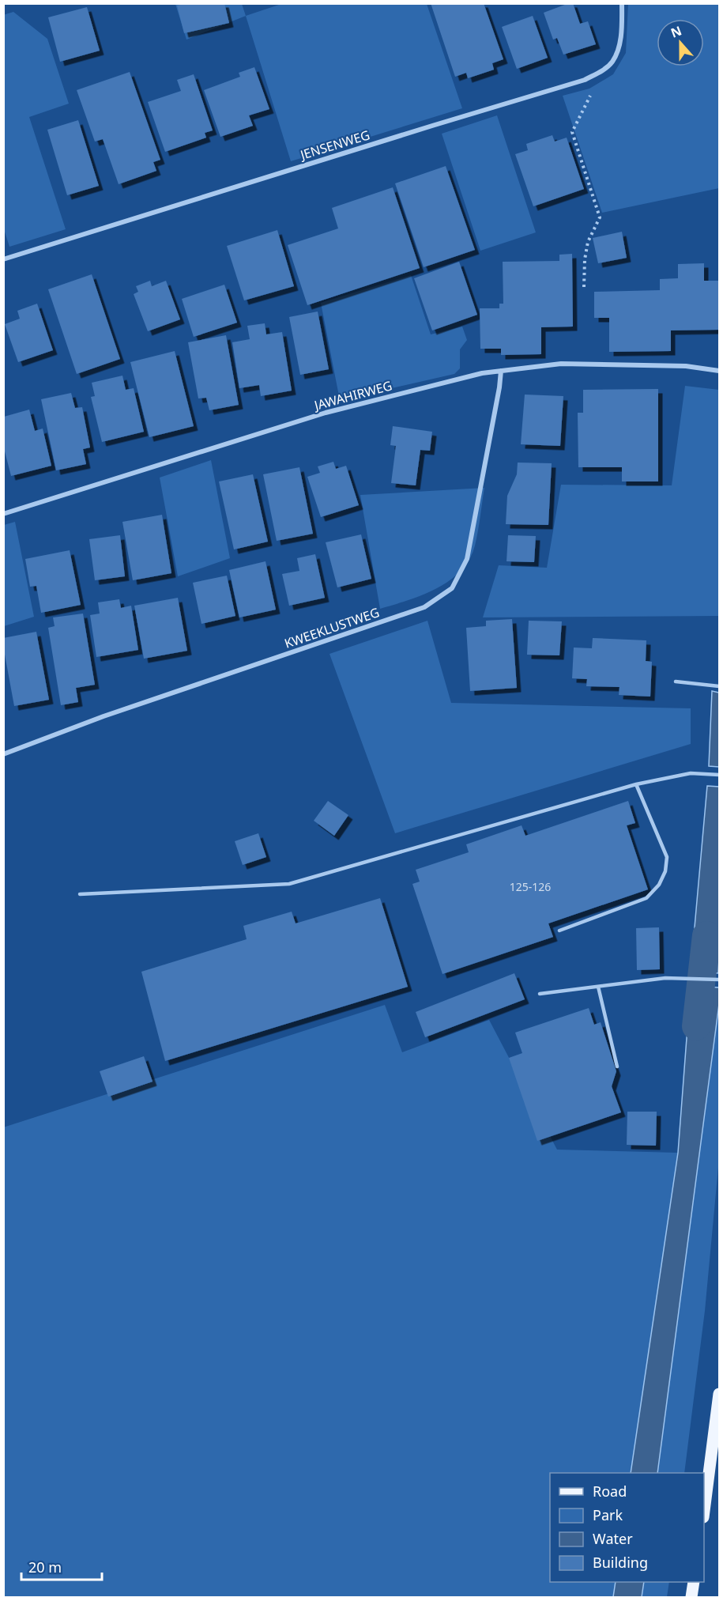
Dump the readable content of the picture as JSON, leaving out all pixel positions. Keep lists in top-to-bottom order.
{
  "streets": {
    "street": ["JENSENWEG", "JAWAHIRWEG", "KWEEKLUSTWEG"]
  },
  "crossings": [
    ["JAWAHIRWEG", "KWEEKLUSTWEG"]
  ],
  "house_numbers": ["125-126"],
  "legend": [
    "Road",
    "Park",
    "Water",
    "Building"
  ],
  "scale_bar": "20 m",
  "north": "top"
}
